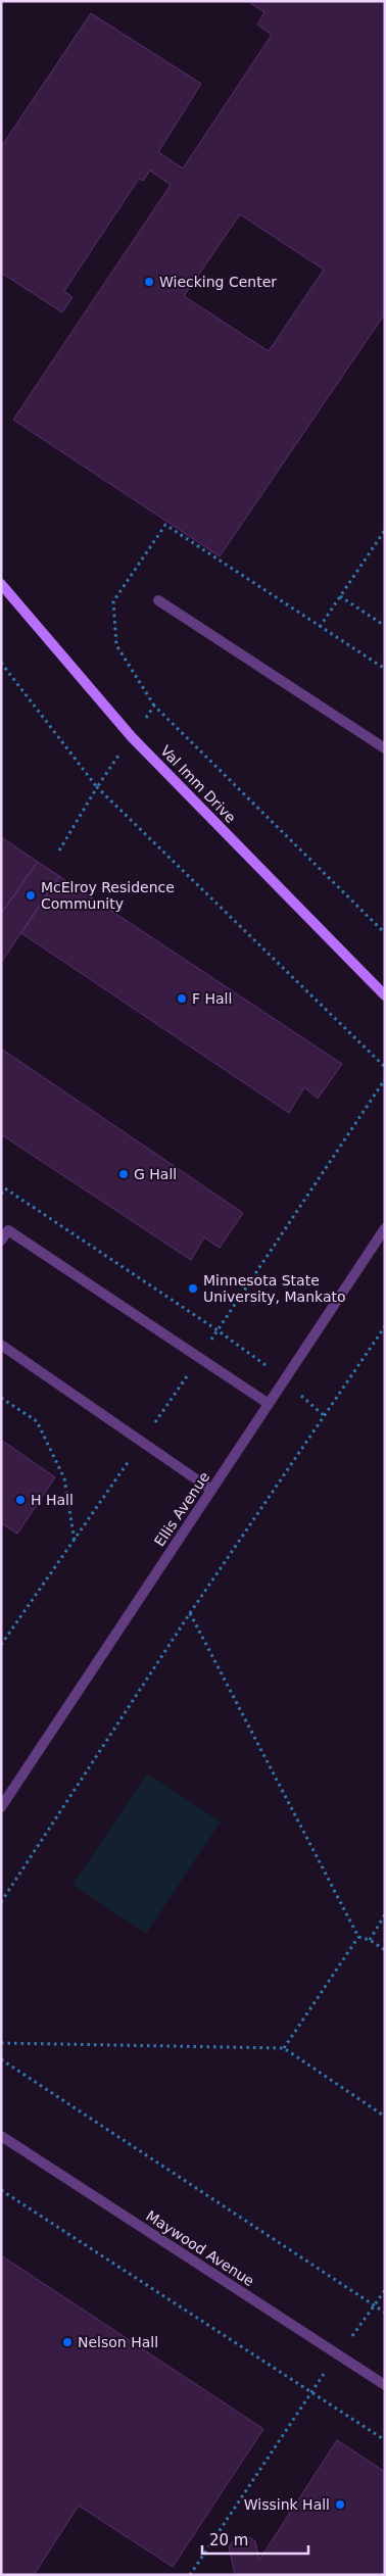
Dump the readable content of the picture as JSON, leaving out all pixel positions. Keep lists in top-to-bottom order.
{
  "streets": {
    "street": ["Val Imm Drive", "Ellis Avenue", "Maywood Avenue"]
  },
  "places": [
    "Wiecking Center",
    "McElroy Residence Community",
    "F Hall",
    "G Hall",
    "Minnesota State University, Mankato",
    "H Hall",
    "Nelson Hall",
    "Wissink Hall"
  ],
  "scale_bar": "20 m"
}
